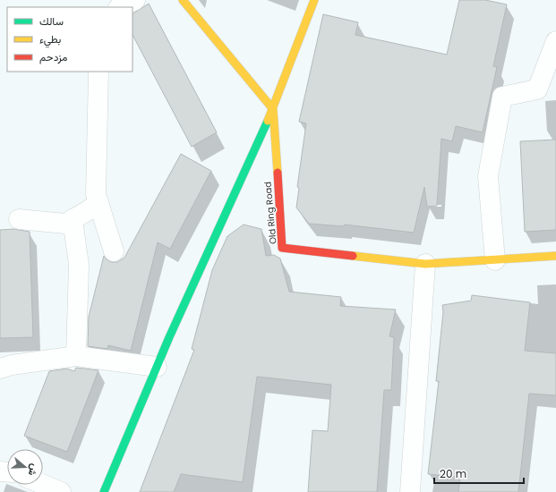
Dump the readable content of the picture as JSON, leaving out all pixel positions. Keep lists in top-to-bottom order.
{
  "streets": {
    "street": ["Old Ring Road"]
  },
  "legend": ["سالك", "بطيء", "مزدحم"],
  "scale_bar": "20 m",
  "north": "right"
}
